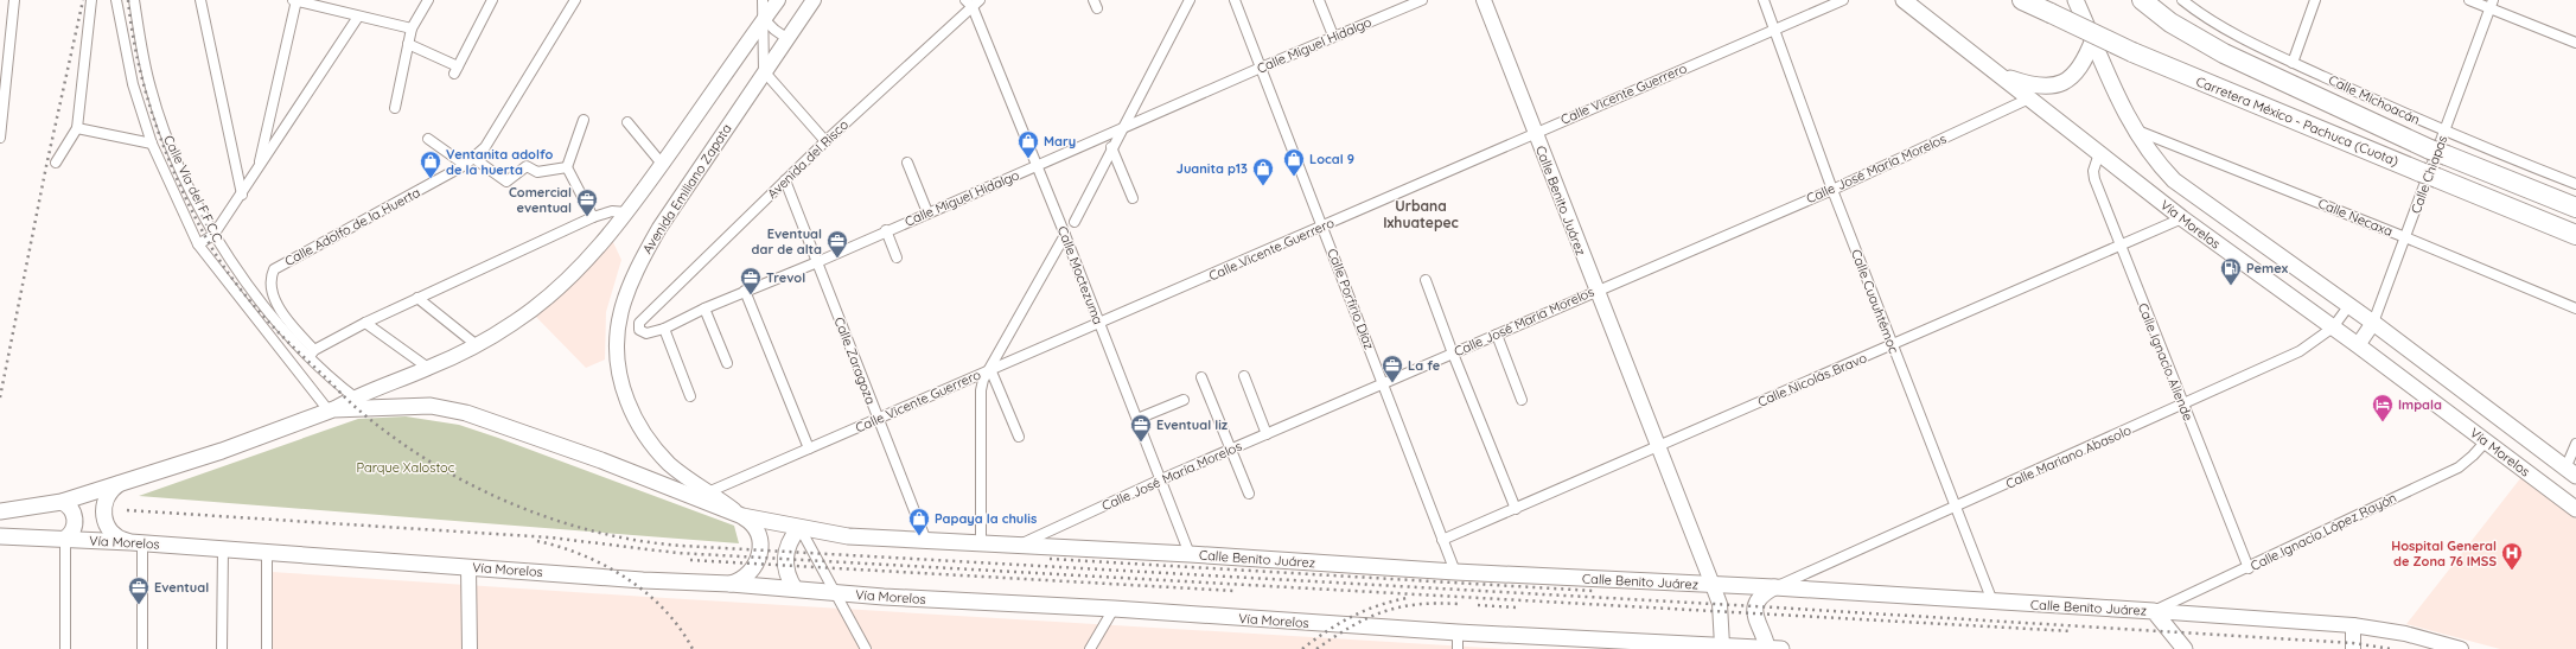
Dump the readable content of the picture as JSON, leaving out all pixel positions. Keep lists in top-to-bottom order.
{
  "streets": {
    "highway": ["Carretera México - Pachuca (Cuota)"],
    "main road": [
      "Calle Chiapas",
      "Avenida Emiliano Zapata",
      "Calle Benito Juárez",
      "Vía Morelos"
    ],
    "street": [
      "Calle Miguel Hidalgo",
      "Calle Vicente Guerrero",
      "Calle Michoacán",
      "Avenida del Risco",
      "Calle José María Morelos",
      "Calle Vía del F.F.C.C",
      "Calle Necaxa",
      "Calle Adolfo de la Huerta",
      "Calle Moctezuma",
      "Calle Porfirio Díaz",
      "Calle Cuauhtémoc",
      "Calle Zaragoza",
      "Calle Ignacio Allende",
      "Calle Nicolás Bravo",
      "Calle Mariano Abasolo",
      "Calle Ignacio López Rayón"
    ]
  },
  "crossings": [
    ["Calle Miguel Hidalgo", "Avenida del Risco"],
    ["Calle Miguel Hidalgo", "Calle Moctezuma"],
    ["Calle Miguel Hidalgo", "Calle Porfirio Díaz"],
    ["Calle Miguel Hidalgo", "Calle Zaragoza"],
    ["Calle Vicente Guerrero", "Avenida Emiliano Zapata"],
    ["Calle Vicente Guerrero", "Calle Benito Juárez"],
    ["Calle Vicente Guerrero", "Calle Moctezuma"],
    ["Calle Vicente Guerrero", "Calle Porfirio Díaz"],
    ["Calle Vicente Guerrero", "Calle Cuauhtémoc"],
    ["Calle Vicente Guerrero", "Calle Zaragoza"],
    ["Calle Michoacán", "Calle Chiapas"],
    ["Avenida del Risco", "Calle Moctezuma"],
    ["Avenida del Risco", "Calle Zaragoza"],
    ["Calle José María Morelos", "Calle Benito Juárez"],
    ["Calle José María Morelos", "Vía Morelos"],
    ["Calle José María Morelos", "Calle Moctezuma"],
    ["Calle José María Morelos", "Calle Porfirio Díaz"],
    ["Calle José María Morelos", "Calle Cuauhtémoc"],
    ["Calle Chiapas", "Calle Necaxa"],
    ["Calle Chiapas", "Vía Morelos"],
    ["Calle Vía del F.F.C.C", "Calle Adolfo de la Huerta"],
    ["Calle Benito Juárez", "Vía Morelos"],
    ["Calle Benito Juárez", "Calle Moctezuma"],
    ["Calle Benito Juárez", "Calle Porfirio Díaz"],
    ["Calle Benito Juárez", "Calle Cuauhtémoc"],
    ["Calle Benito Juárez", "Calle Zaragoza"],
    ["Calle Benito Juárez", "Calle Nicolás Bravo"],
    ["Calle Benito Juárez", "Calle Mariano Abasolo"],
    ["Calle Benito Juárez", "Calle Ignacio López Rayón"],
    ["Calle Necaxa", "Vía Morelos"],
    ["Vía Morelos", "Calle Ignacio Allende"],
    ["Vía Morelos", "Calle Nicolás Bravo"],
    ["Vía Morelos", "Calle Mariano Abasolo"],
    ["Vía Morelos", "Calle Ignacio López Rayón"],
    ["Calle Porfirio Díaz", "Calle Nicolás Bravo"],
    ["Calle Cuauhtémoc", "Calle Nicolás Bravo"],
    ["Calle Cuauhtémoc", "Calle Mariano Abasolo"],
    ["Calle Ignacio Allende", "Calle Nicolás Bravo"],
    ["Calle Ignacio Allende", "Calle Mariano Abasolo"],
    ["Calle Ignacio Allende", "Calle Ignacio López Rayón"]
  ],
  "districts": ["Urbana Ixhuatepec"],
  "parks": ["Parque Xalostoc"],
  "places": {
    "shop": [
      "Mary",
      "Local 9",
      "Ventanita adolfo de la huerta",
      "Juanita p13",
      "Papaya la chulis"
    ],
    "office": [
      "Comercial eventual",
      "Eventual dar de alta",
      "Trevol",
      "La fe",
      "Eventual liz",
      "Eventual"
    ],
    "fuel station": ["Pemex"],
    "hotel": ["Impala"],
    "hospital": ["Hospital General de Zona 76 IMSS"]
  }
}
